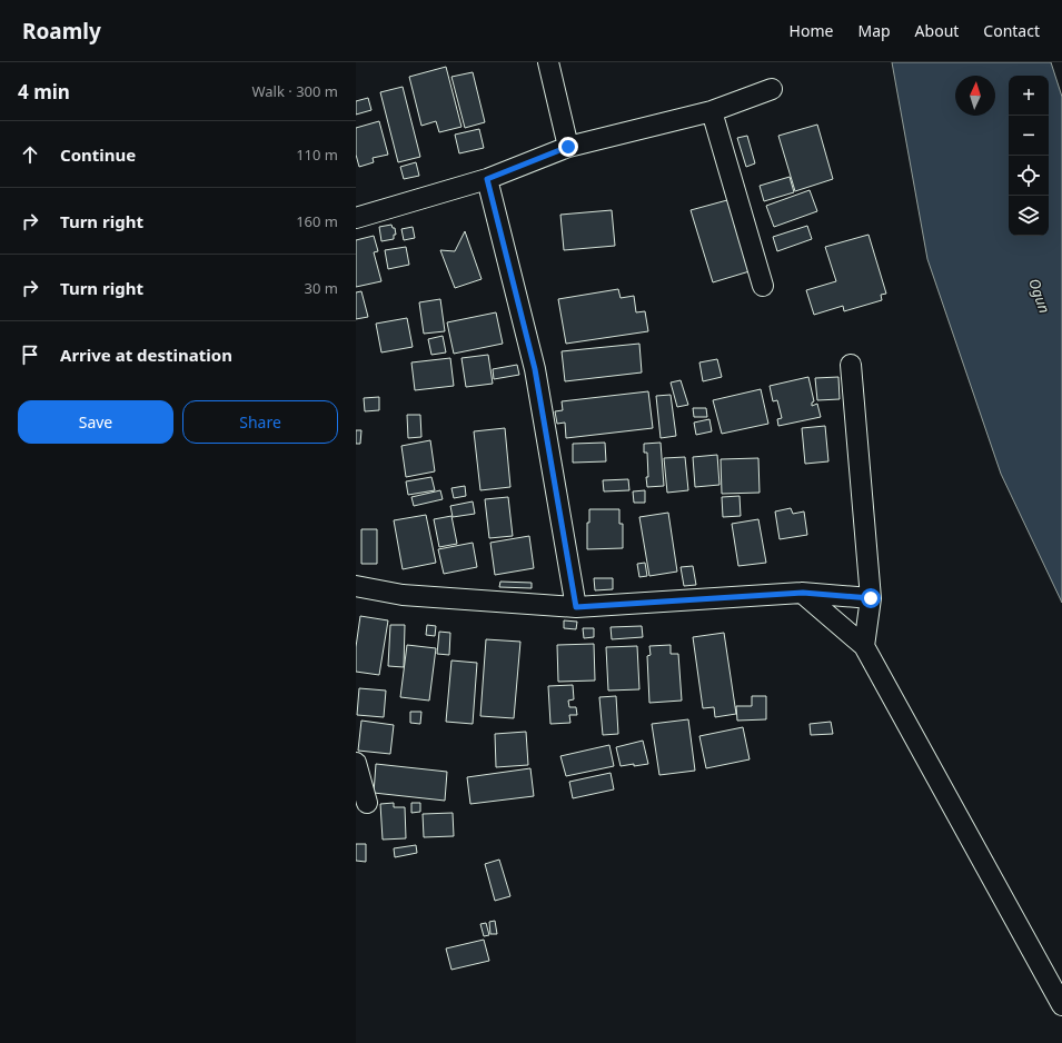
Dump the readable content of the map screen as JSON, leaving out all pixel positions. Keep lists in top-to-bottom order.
{
  "water": ["Ogun"],
  "north": "top",
  "page": {
    "header": "Roamly",
    "nav": [
      "Home",
      "Map",
      "About",
      "Contact"
    ],
    "heading": ["4 min", "Walk · 300 m"],
    "map_buttons": ["+", "−"],
    "list": [
      ["Continue", "110 m"],
      ["Turn right", "160 m"],
      ["Turn right", "30 m"],
      "Arrive at destination"
    ],
    "buttons": ["Save", "Share"]
  }
}
